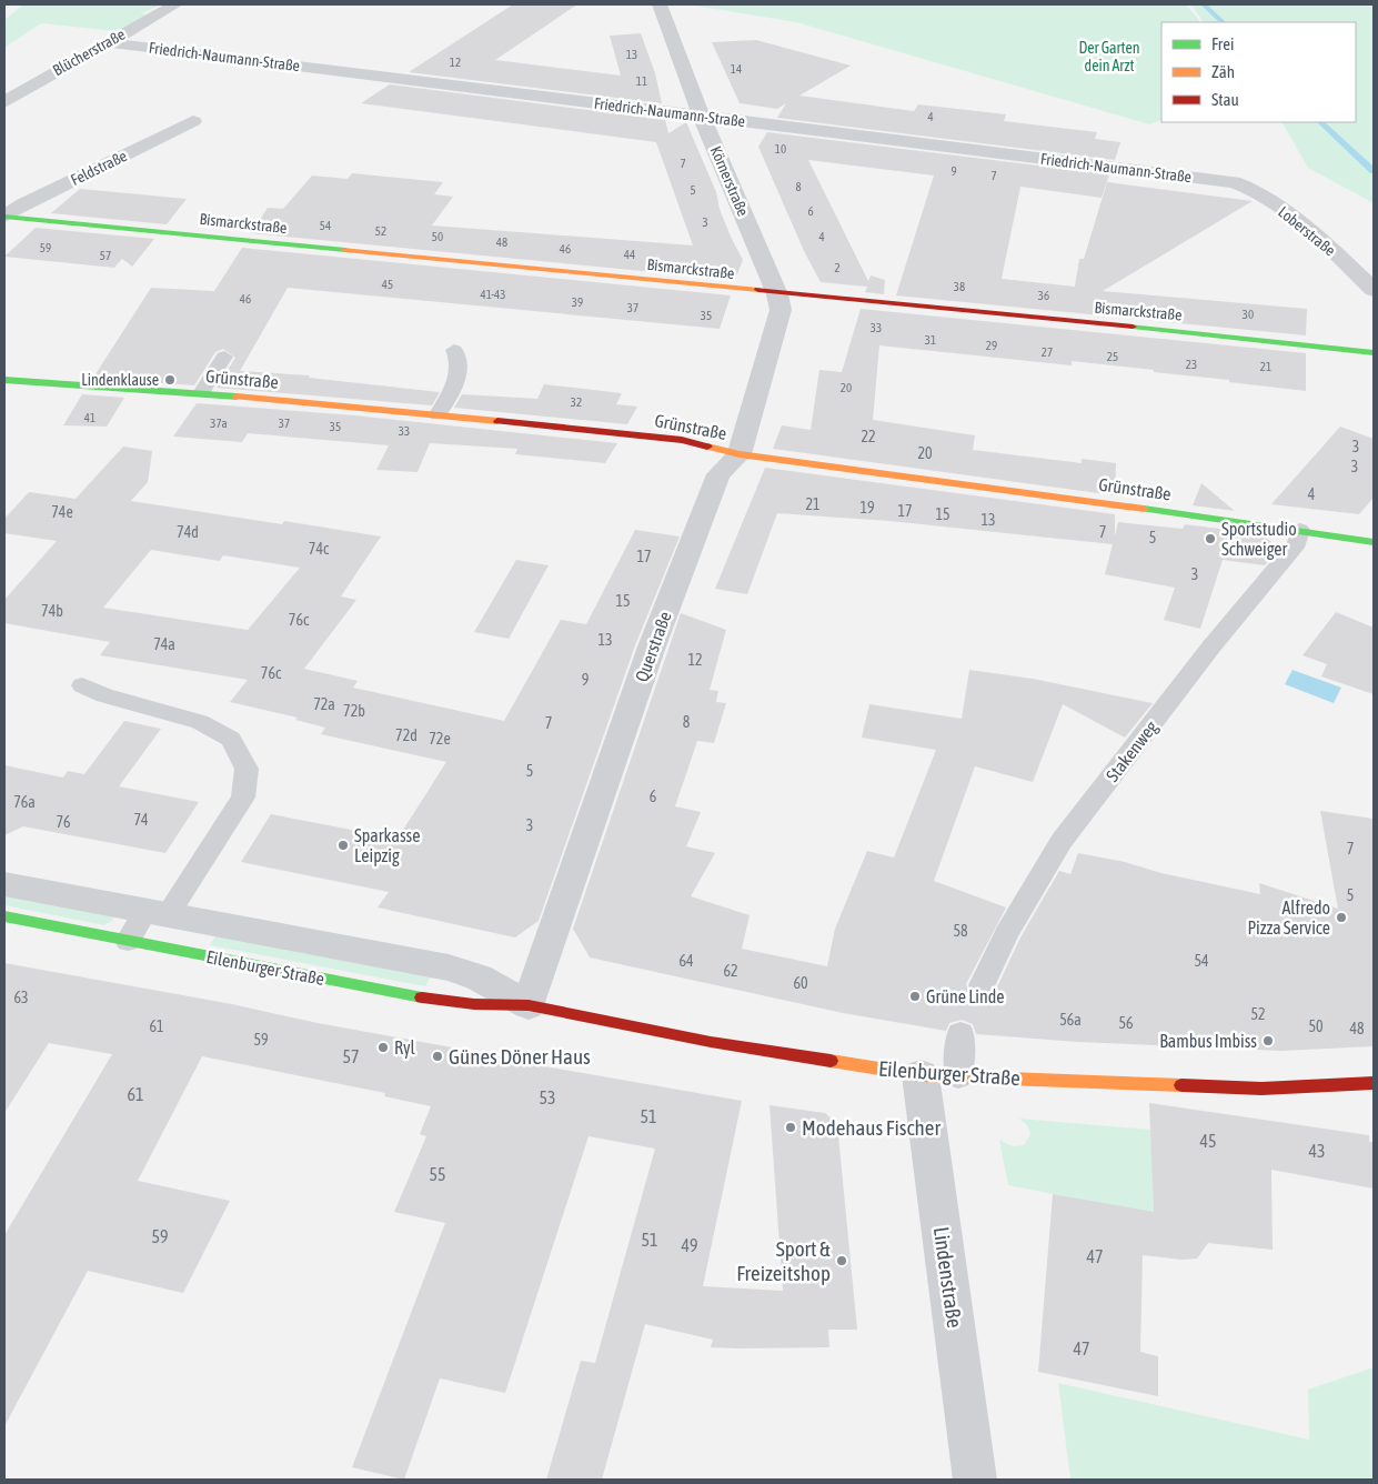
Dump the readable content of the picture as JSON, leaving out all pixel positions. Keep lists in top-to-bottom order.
{
  "streets": {
    "street": [
      "Blücherstraße",
      "Friedrich-Naumann-Straße",
      "Feldstraße",
      "Körnerstraße",
      "Bismarckstraße",
      "Loberstraße",
      "Grünstraße",
      "Querstraße",
      "Eilenburger Straße",
      "Lindenstraße"
    ],
    "lane": ["Stakenweg"]
  },
  "crossings": [
    ["Blücherstraße", "Friedrich-Naumann-Straße"],
    ["Friedrich-Naumann-Straße", "Körnerstraße"],
    ["Friedrich-Naumann-Straße", "Loberstraße"],
    ["Feldstraße", "Bismarckstraße"],
    ["Körnerstraße", "Bismarckstraße"],
    ["Grünstraße", "Querstraße"],
    ["Grünstraße", "Stakenweg"],
    ["Querstraße", "Eilenburger Straße"],
    ["Eilenburger Straße", "Lindenstraße"]
  ],
  "parks": ["Der Garten dein Arzt"],
  "places": [
    "Lindenklause",
    "Sportstudio Schweiger",
    "Sparkasse Leipzig",
    "Alfredo Pizza Service",
    "Grüne Linde",
    "Bambus Imbiss",
    "Ryl",
    "Günes Döner Haus",
    "Modehaus Fischer",
    "Sport & Freizeitshop"
  ],
  "house_numbers": [
    "13",
    "12",
    "14",
    "11",
    "4",
    "10",
    "7",
    "9",
    "7",
    "8",
    "5",
    "6",
    "3",
    "54",
    "52",
    "50",
    "4",
    "48",
    "59",
    "46",
    "44",
    "57",
    "2",
    "45",
    "38",
    "41-43",
    "36",
    "46",
    "39",
    "37",
    "30",
    "35",
    "33",
    "31",
    "29",
    "27",
    "25",
    "23",
    "21",
    "20",
    "32",
    "41",
    "37a",
    "37",
    "35",
    "33",
    "22",
    "3",
    "20",
    "3",
    "4",
    "21",
    "19",
    "17",
    "74e",
    "15",
    "13",
    "74d",
    "7",
    "5",
    "74c",
    "17",
    "3",
    "15",
    "74b",
    "76c",
    "13",
    "74a",
    "12",
    "76c",
    "9",
    "72a",
    "72b",
    "8",
    "7",
    "72d",
    "72e",
    "5",
    "6",
    "76a",
    "74",
    "76",
    "3",
    "7",
    "5",
    "58",
    "64",
    "54",
    "62",
    "60",
    "63",
    "52",
    "56a",
    "56",
    "61",
    "50",
    "48",
    "59",
    "57",
    "61",
    "53",
    "51",
    "45",
    "43",
    "55",
    "59",
    "51",
    "49",
    "47",
    "47"
  ],
  "legend": ["Frei", "Zäh", "Stau"]
}
